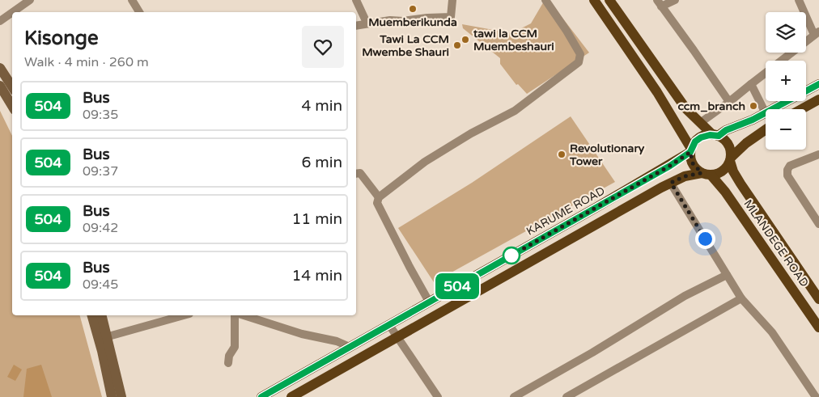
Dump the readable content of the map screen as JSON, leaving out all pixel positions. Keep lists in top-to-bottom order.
{
  "streets": {
    "main road": ["KARUME ROAD", "MLANDEGE ROAD"]
  },
  "crossings": [
    ["KARUME ROAD", "MLANDEGE ROAD"]
  ],
  "places": [
    "Muemberikunda",
    "tawi la CCM Muembeshauri",
    "Tawi La CCM Mwembe Shauri",
    "ccm_branch",
    "Revolutionary Tower"
  ],
  "lines": ["bus line 504"],
  "page": {
    "on_map": "504",
    "map_buttons": ["+", "−"],
    "heading": ["Kisonge", "Walk · 4 min · 260 m"],
    "list": [
      {
        "mark": "504",
        "name": "Bus",
        "note": "09:35",
        "value": "4 min"
      },
      {
        "mark": "504",
        "name": "Bus",
        "note": "09:37",
        "value": "6 min"
      },
      {
        "mark": "504",
        "name": "Bus",
        "note": "09:42",
        "value": "11 min"
      },
      {
        "mark": "504",
        "name": "Bus",
        "note": "09:45",
        "value": "14 min"
      }
    ]
  }
}
